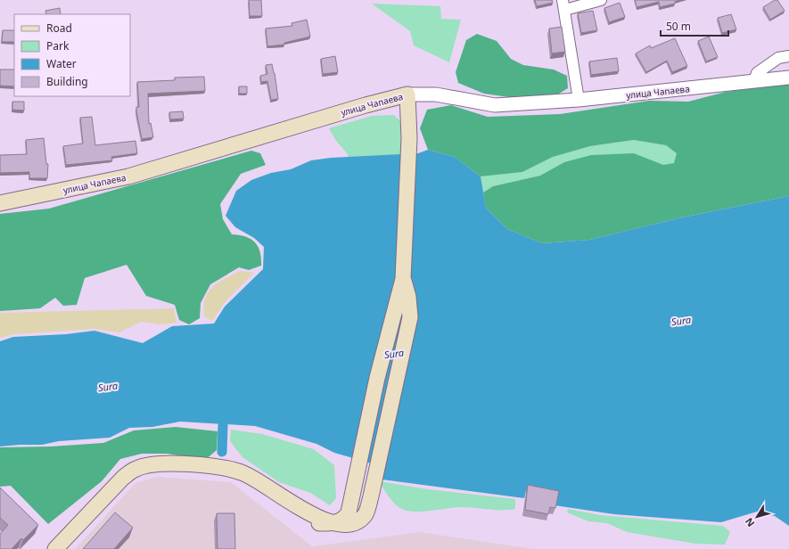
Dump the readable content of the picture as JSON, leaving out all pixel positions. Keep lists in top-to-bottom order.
{
  "streets": {
    "main road": ["улица Чапаева"]
  },
  "water": ["Sura"],
  "legend": [
    "Road",
    "Park",
    "Water",
    "Building"
  ],
  "scale_bar": "50 m",
  "north": "bottom left"
}
